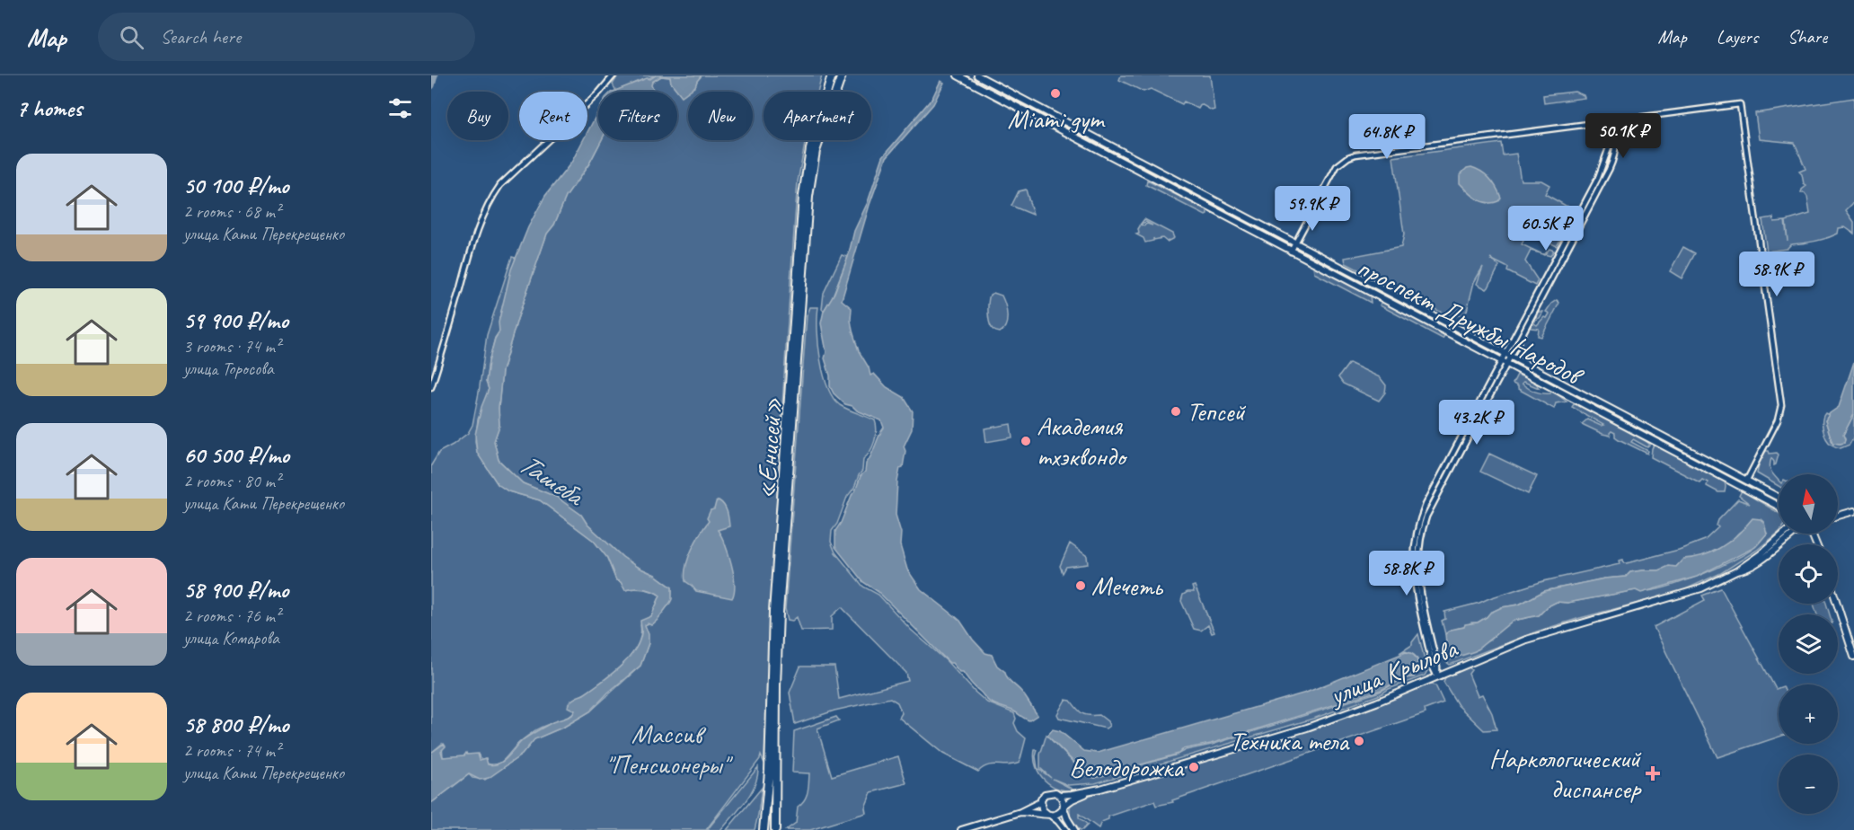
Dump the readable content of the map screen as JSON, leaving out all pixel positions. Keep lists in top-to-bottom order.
{
  "streets": {
    "highway": ["«Енисей»"],
    "main road": ["проспект Дружбы Народов", "улица Крылова"]
  },
  "water": ["Ташеба"],
  "parks": ["Массив \"Пенсионеры\""],
  "places": {
    "other": [
      "Miami gym",
      "Тепсей",
      "Академия тхэквондо",
      "Мечеть",
      "Техника тела",
      "Велодорожка"
    ],
    "health": ["Наркологический диспансер"]
  },
  "north": "top",
  "page": {
    "header": "Map",
    "search": "Search here",
    "nav": ["Map", "Layers", "Share"],
    "heading": "7 homes",
    "chip": [
      "Buy",
      "Rent",
      "Filters",
      "New",
      "Apartment"
    ],
    "price": [
      "50.1K ₽",
      "64.8K ₽",
      "59.9K ₽",
      "60.5K ₽",
      "58.9K ₽",
      "43.2K ₽",
      "58.8K ₽"
    ],
    "list": [
      {
        "name": "50 100 ₽/mo",
        "note": "2 rooms · 68 m² · улица Кати Перекрещенко"
      },
      {
        "name": "59 900 ₽/mo",
        "note": "3 rooms · 74 m² · улица Торосова"
      },
      {
        "name": "60 500 ₽/mo",
        "note": "2 rooms · 80 m² · улица Кати Перекрещенко"
      },
      {
        "name": "58 900 ₽/mo",
        "note": "2 rooms · 76 m² · улица Комарова"
      },
      {
        "name": "58 800 ₽/mo",
        "note": "2 rooms · 74 m² · улица Кати Перекрещенко"
      }
    ],
    "map_buttons": ["+", "−"]
  }
}
